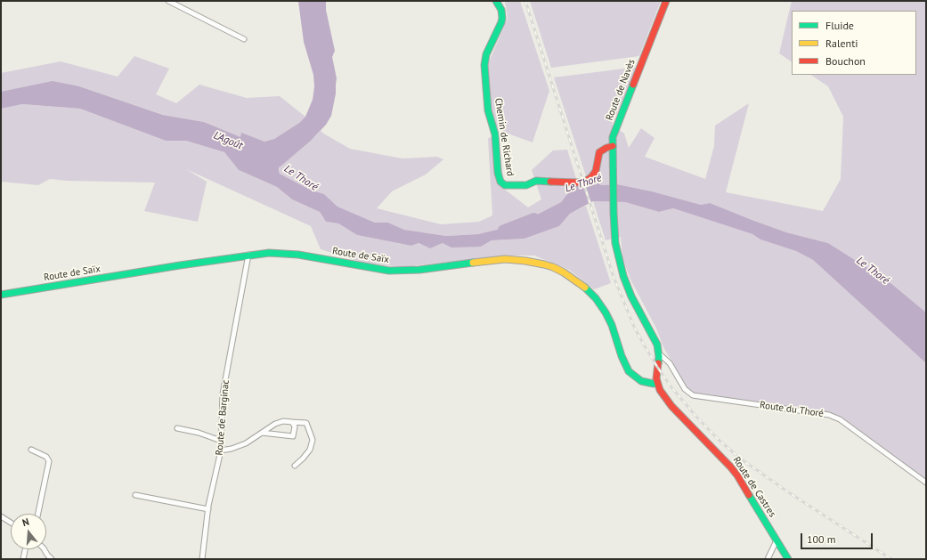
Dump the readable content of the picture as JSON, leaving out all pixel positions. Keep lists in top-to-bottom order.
{
  "streets": {
    "street": [
      "Route de Navès",
      "Chemin de Richard",
      "Route de Saïx",
      "Route du Thoré",
      "Route de Barginac",
      "Route de Castres"
    ]
  },
  "crossings": [
    ["Route de Navès", "Chemin de Richard"],
    ["Route de Navès", "Route du Thoré"],
    ["Route de Saïx", "Route de Barginac"],
    ["Route de Saïx", "Route de Castres"]
  ],
  "water": ["L'Agoût", "Le Thoré"],
  "legend": ["Fluide", "Ralenti", "Bouchon"],
  "scale_bar": "100 m",
  "north": "top"
}
